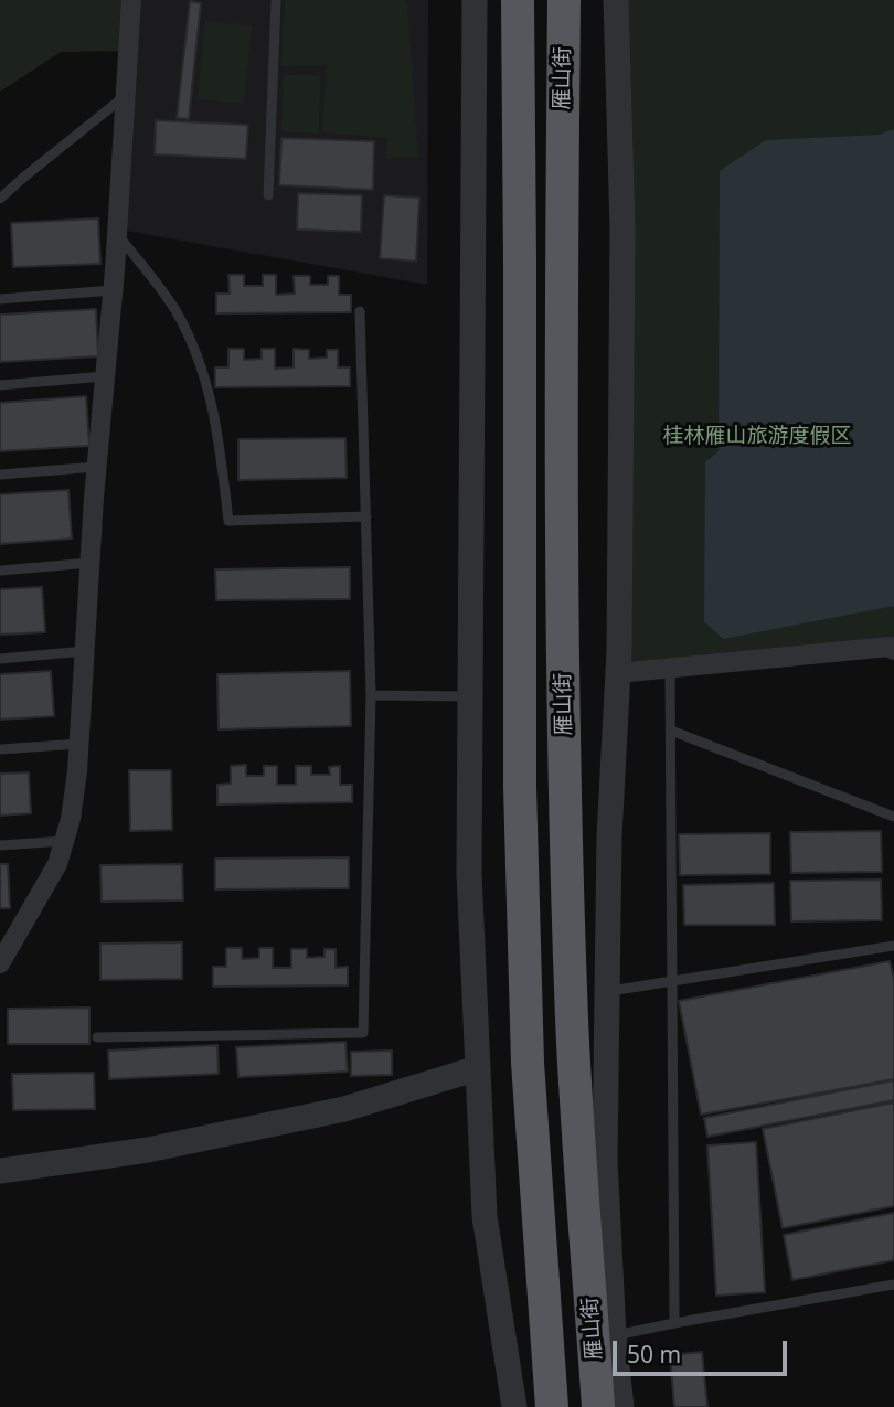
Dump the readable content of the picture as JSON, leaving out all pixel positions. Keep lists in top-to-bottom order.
{
  "streets": {
    "highway": ["雁山街"]
  },
  "parks": ["桂林雁山旅游度假区"],
  "scale_bar": "50 m"
}
